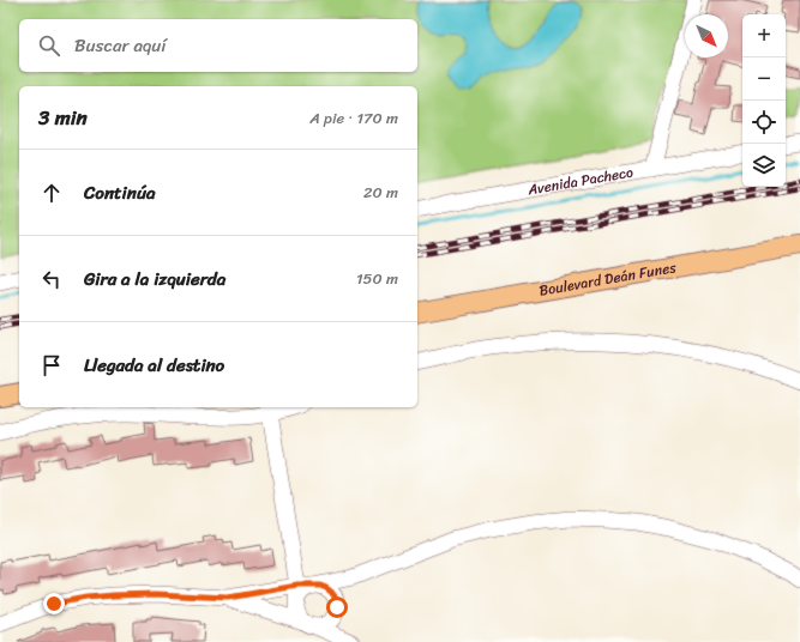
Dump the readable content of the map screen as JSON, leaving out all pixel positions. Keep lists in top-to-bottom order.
{
  "streets": {
    "main road": ["Boulevard Deán Funes"],
    "street": ["Avenida Pacheco"]
  },
  "north": "bottom right",
  "page": {
    "map_buttons": ["+", "−"],
    "search": "Buscar aquí",
    "heading": ["3 min", "A pie · 170 m"],
    "list": [
      ["Continúa", "20 m"],
      ["Gira a la izquierda", "150 m"],
      "Llegada al destino"
    ]
  }
}
